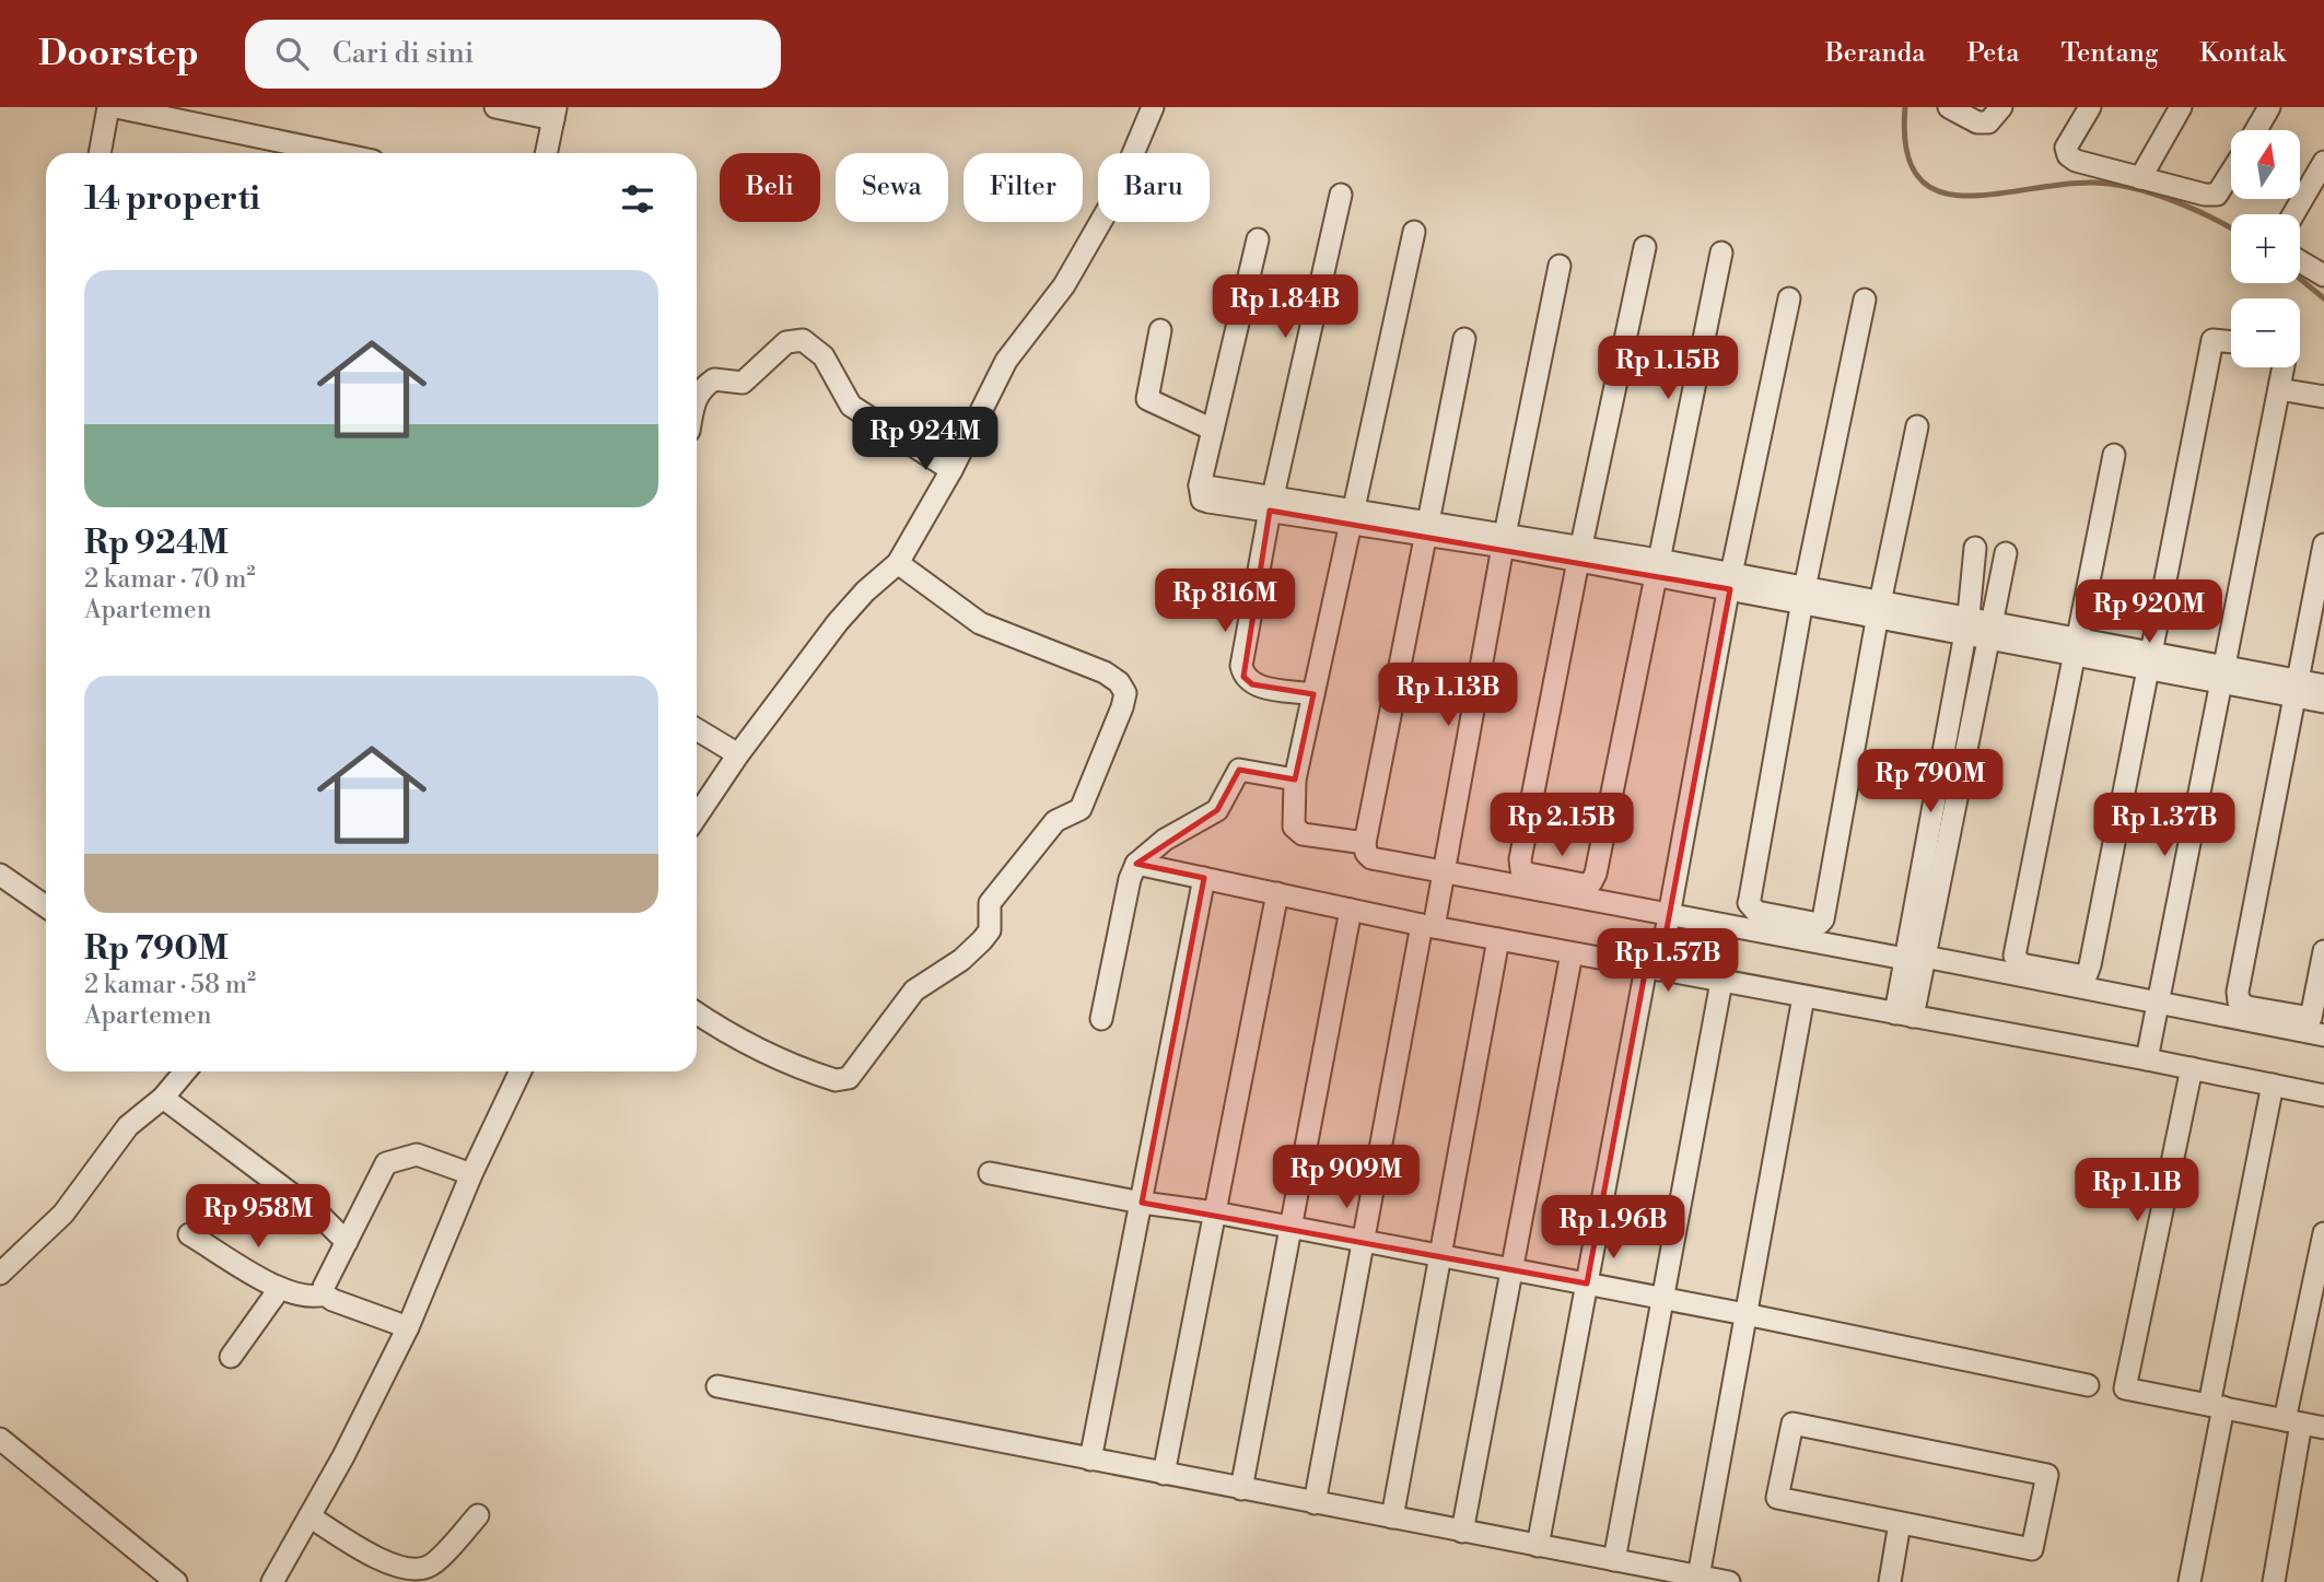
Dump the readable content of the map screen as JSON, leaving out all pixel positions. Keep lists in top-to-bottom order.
{
  "north": "top",
  "page": {
    "header": "Doorstep",
    "search": "Cari di sini",
    "nav": [
      "Beranda",
      "Peta",
      "Tentang",
      "Kontak"
    ],
    "map_buttons": ["+", "−"],
    "chip": [
      "Beli",
      "Sewa",
      "Filter",
      "Baru"
    ],
    "heading": "14 properti",
    "list": [
      {
        "name": "Rp 924M",
        "note": "2 kamar · 70 m² · Apartemen"
      },
      {
        "name": "Rp 790M",
        "note": "2 kamar · 58 m² · Apartemen"
      }
    ],
    "price": [
      "Rp 1.84B",
      "Rp 1.15B",
      "Rp 924M",
      "Rp 816M",
      "Rp 920M",
      "Rp 1.13B",
      "Rp 790M",
      "Rp 2.15B",
      "Rp 1.37B",
      "Rp 1.57B",
      "Rp 909M",
      "Rp 1.1B",
      "Rp 958M",
      "Rp 1.96B"
    ]
  }
}
